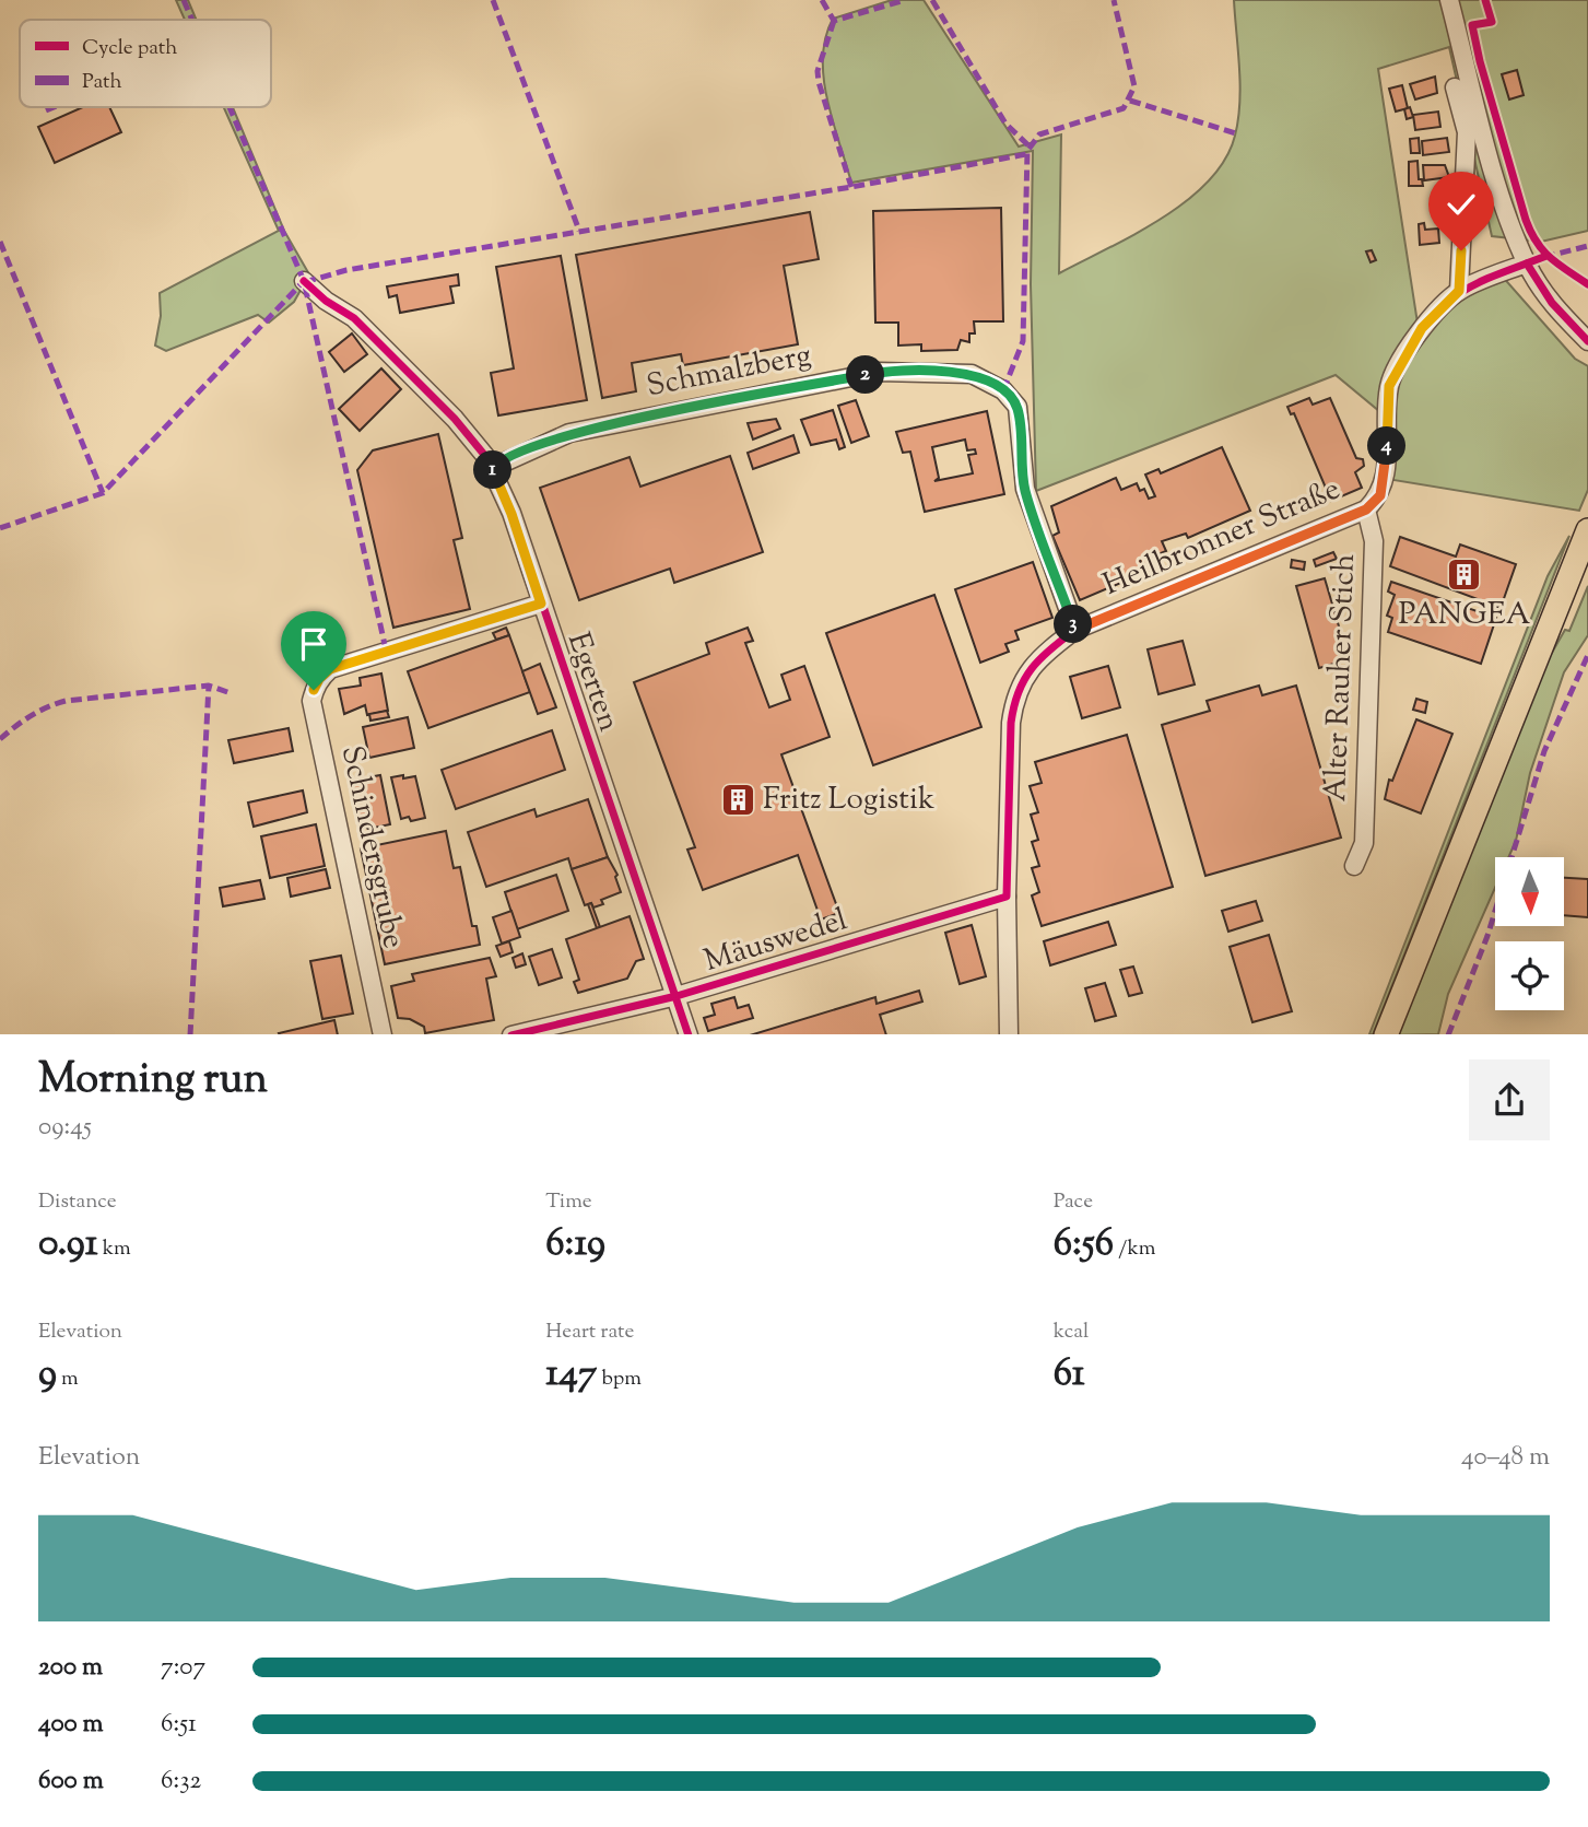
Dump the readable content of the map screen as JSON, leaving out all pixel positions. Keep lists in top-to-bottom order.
{
  "streets": {
    "street": [
      "Schmalzberg",
      "Heilbronner Straße",
      "Alter Rauher Stich",
      "Egerten",
      "Schindersgrube",
      "Mäuswedel"
    ]
  },
  "crossings": [
    ["Schmalzberg", "Heilbronner Straße"],
    ["Schmalzberg", "Egerten"],
    ["Heilbronner Straße", "Alter Rauher Stich"],
    ["Heilbronner Straße", "Mäuswedel"],
    ["Egerten", "Schindersgrube"],
    ["Egerten", "Mäuswedel"]
  ],
  "places": {
    "building": ["PANGEA", "Fritz Logistik"]
  },
  "legend": ["Cycle path", "Path"],
  "north": "bottom",
  "page": {
    "pins": [
      "2",
      "4",
      "1",
      "3"
    ],
    "heading": ["Morning run", "09:45"],
    "stats": [
      ["Distance", "0.91 km"],
      ["Time", "6:19"],
      ["Pace", "6:56 /km"],
      ["Elevation", "9 m"],
      ["Heart rate", "147 bpm"],
      ["kcal", "61"]
    ],
    "chart": ["Elevation", "40–48 m"],
    "list": [
      {
        "name": "200 m",
        "note": "7:07"
      },
      {
        "name": "400 m",
        "note": "6:51"
      },
      {
        "name": "600 m",
        "note": "6:32"
      }
    ]
  }
}
